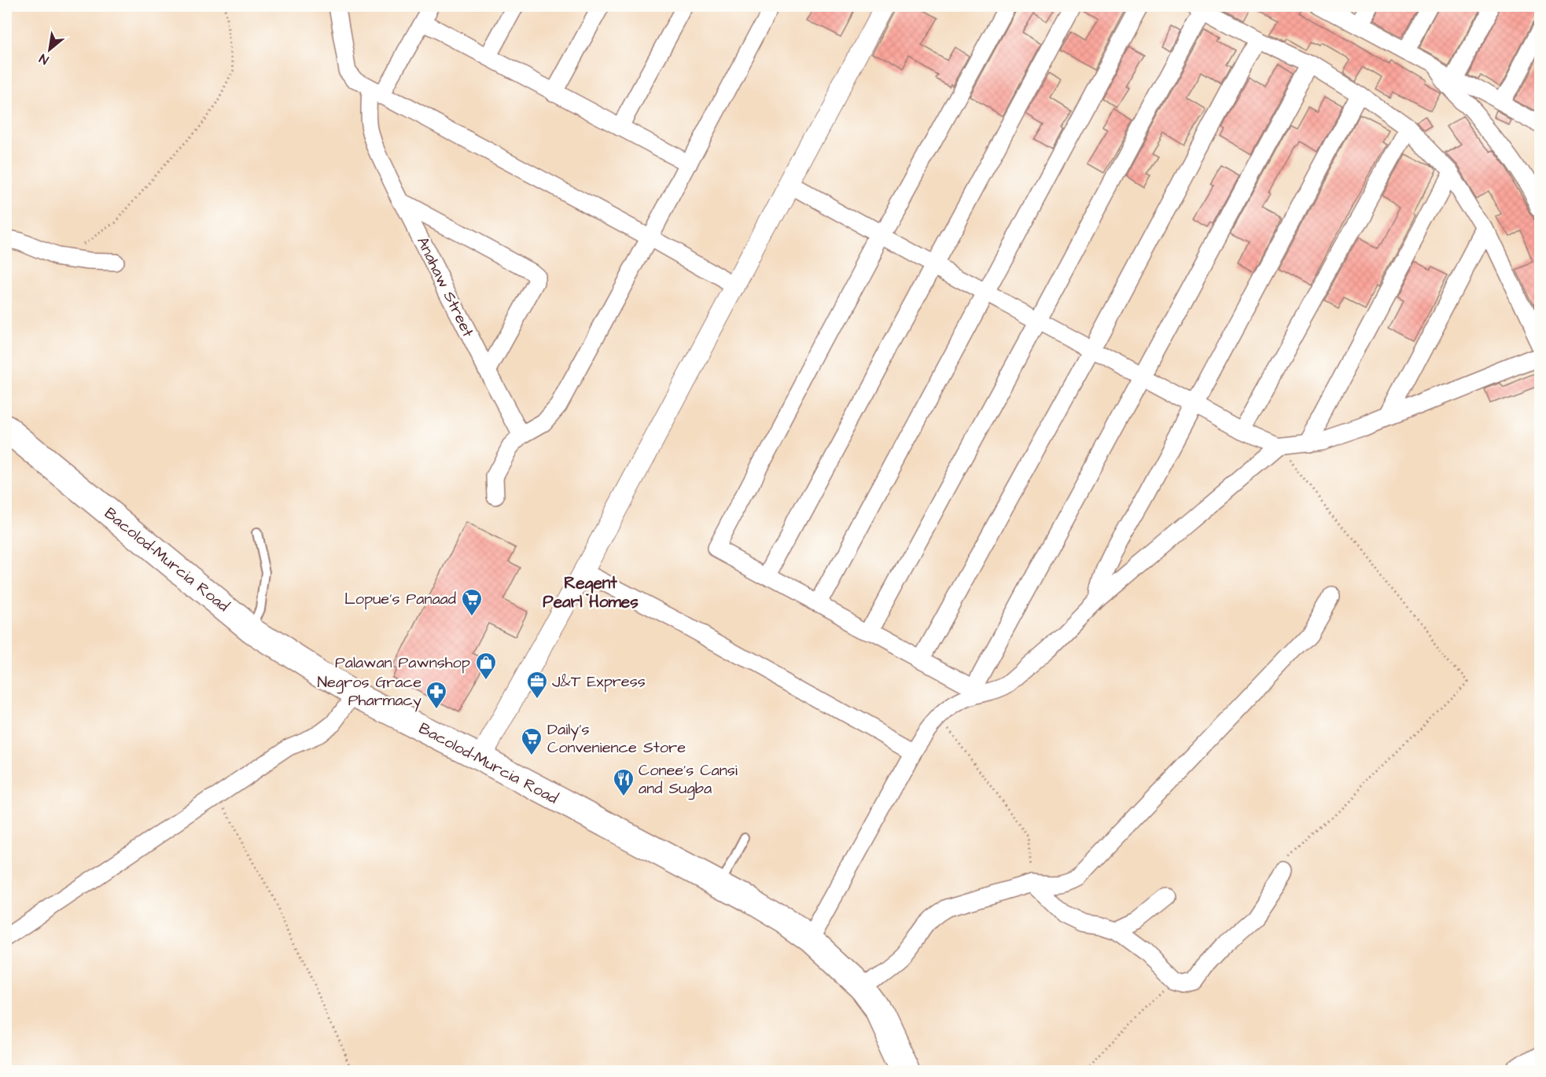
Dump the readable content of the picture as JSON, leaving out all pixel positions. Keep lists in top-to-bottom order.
{
  "streets": {
    "main road": ["Bacolod-Murcia Road"],
    "street": ["Anahaw Street"]
  },
  "districts": ["Regent Pearl Homes"],
  "places": {
    "supermarket": ["Lopue's Panaad", "Daily's Convenience Store"],
    "shop": ["Palawan Pawnshop"],
    "office": ["J&T Express"],
    "pharmacy": ["Negros Grace Pharmacy"],
    "restaurant": ["Conee's Cansi and Sugba"]
  },
  "north": "bottom left"
}
